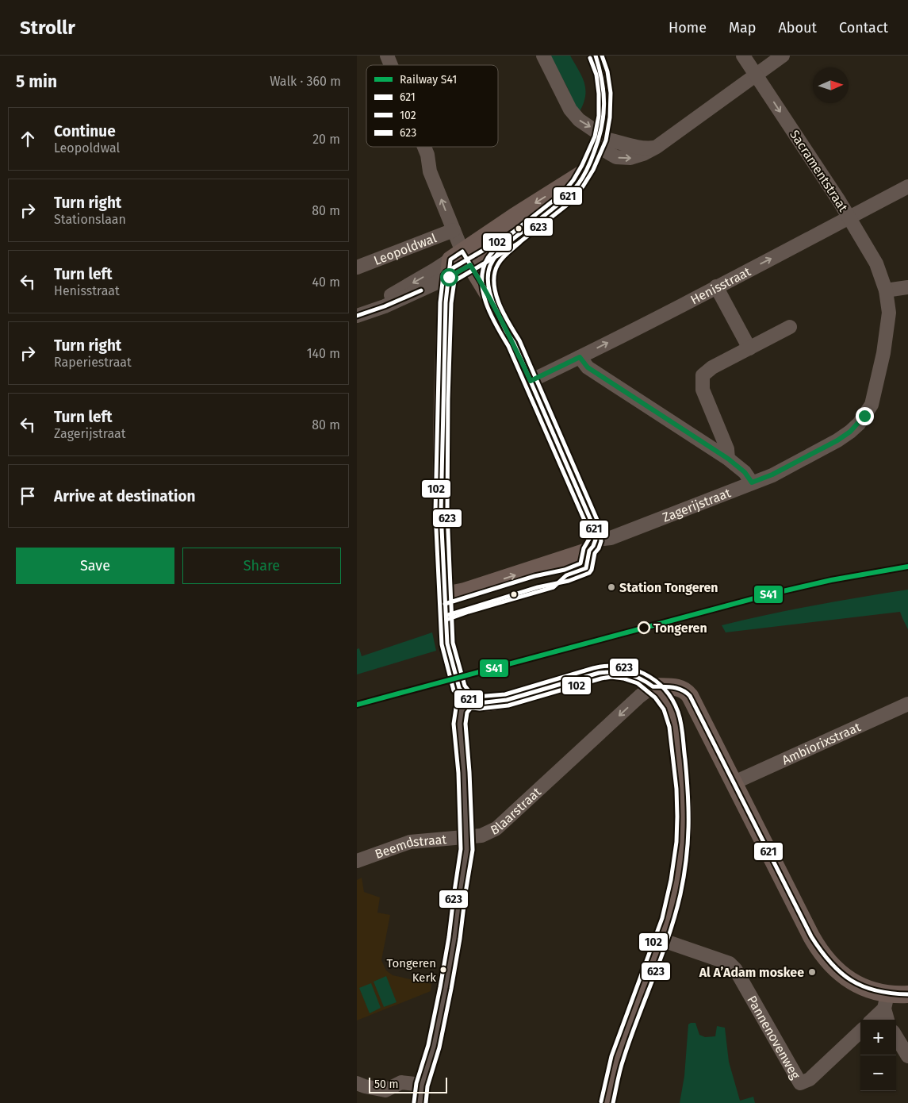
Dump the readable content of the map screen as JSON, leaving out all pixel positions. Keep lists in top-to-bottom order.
{
  "streets": {
    "main road": ["Leopoldwal"],
    "street": [
      "Sacramentstraat",
      "Henisstraat",
      "Zagerijstraat",
      "Ambiorixstraat",
      "Blaarstraat",
      "Beemdstraat",
      "Pannenovenweg"
    ]
  },
  "crossings": [
    ["Sacramentstraat", "Henisstraat"],
    ["Sacramentstraat", "Zagerijstraat"],
    ["Blaarstraat", "Beemdstraat"]
  ],
  "one_way": ["Sacramentstraat", "Henisstraat", "Blaarstraat"],
  "places": [
    "Station Tongeren",
    "Tongeren",
    "Tongeren Kerk",
    "Al A’Adam moskee"
  ],
  "lines": [
    "transit line 621",
    "transit line 623",
    "transit line 102",
    "rail line S41"
  ],
  "legend": [
    "Railway S41",
    "621",
    "102",
    "623"
  ],
  "scale_bar": "50 m",
  "north": "right",
  "page": {
    "header": "Strollr",
    "nav": [
      "Home",
      "Map",
      "About",
      "Contact"
    ],
    "heading": ["5 min", "Walk · 360 m"],
    "list": [
      ["Continue", "Leopoldwal", "20 m"],
      ["Turn right", "Stationslaan", "80 m"],
      ["Turn left", "Henisstraat", "40 m"],
      ["Turn right", "Raperiestraat", "140 m"],
      ["Turn left", "Zagerijstraat", "80 m"],
      "Arrive at destination"
    ],
    "buttons": ["Save", "Share"],
    "map_buttons": ["+", "−"],
    "scale": "50 m"
  }
}
